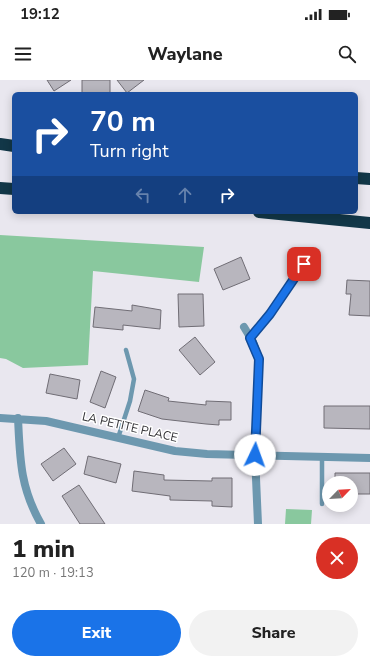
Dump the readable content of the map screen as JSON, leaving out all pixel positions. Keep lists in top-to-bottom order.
{
  "streets": {
    "street": ["LA PETITE PLACE"]
  },
  "north": "top right",
  "page": {
    "status": "19:12",
    "header": "Waylane",
    "turn": ["70 m", "Turn right"],
    "heading": ["1 min", "120 m · 19:13"],
    "buttons": ["Exit", "Share"]
  }
}
